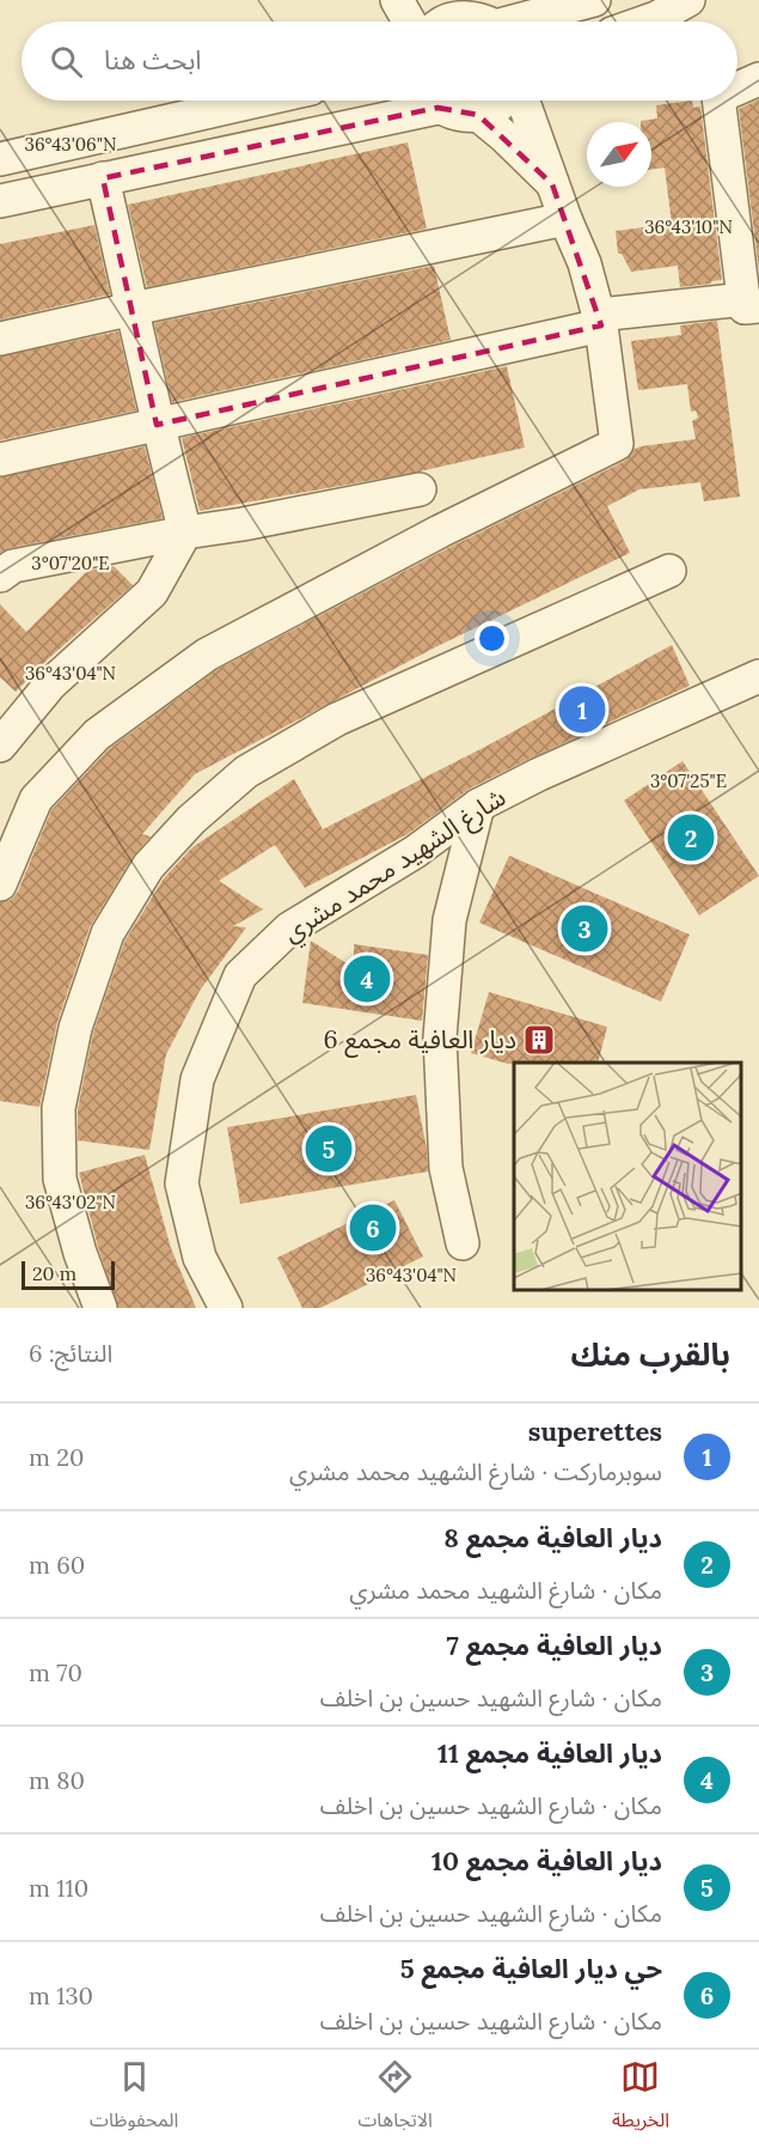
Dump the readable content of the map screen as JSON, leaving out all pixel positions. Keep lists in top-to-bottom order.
{
  "streets": {
    "street": ["شارغ الشهيد محمد مشري"]
  },
  "places": {
    "building": ["ديار العافية مجمع 6"]
  },
  "scale_bar": "20 m",
  "north": "top right",
  "page": {
    "search": "ابحث هنا",
    "pins": [
      "1",
      "2",
      "3",
      "4",
      "5",
      "6"
    ],
    "scale": "20 m",
    "heading": ["بالقرب منك", "النتائج: 6"],
    "list": [
      {
        "mark": "1",
        "name": "superettes",
        "note": "سوبرماركت · شارغ الشهيد محمد مشري",
        "value": "20 m"
      },
      {
        "mark": "2",
        "name": "ديار العافية مجمع 8",
        "note": "مكان · شارغ الشهيد محمد مشري",
        "value": "60 m"
      },
      {
        "mark": "3",
        "name": "ديار العافية مجمع 7",
        "note": "مكان · شارع الشهيد حسين بن اخلف",
        "value": "70 m"
      },
      {
        "mark": "4",
        "name": "ديار العافية مجمع 11",
        "note": "مكان · شارع الشهيد حسين بن اخلف",
        "value": "80 m"
      },
      {
        "mark": "5",
        "name": "ديار العافية مجمع 10",
        "note": "مكان · شارع الشهيد حسين بن اخلف",
        "value": "110 m"
      },
      {
        "mark": "6",
        "name": "حي ديار العافية مجمع 5",
        "note": "مكان · شارع الشهيد حسين بن اخلف",
        "value": "130 m"
      }
    ],
    "nav": ["الخريطة", "الاتجاهات", "المحفوظات"]
  },
  "coordinates": [
    "36°43'06\"N",
    "36°43'10\"N",
    "3°07'20\"E",
    "36°43'04\"N",
    "3°07'25\"E",
    "36°43'02\"N"
  ]
}
